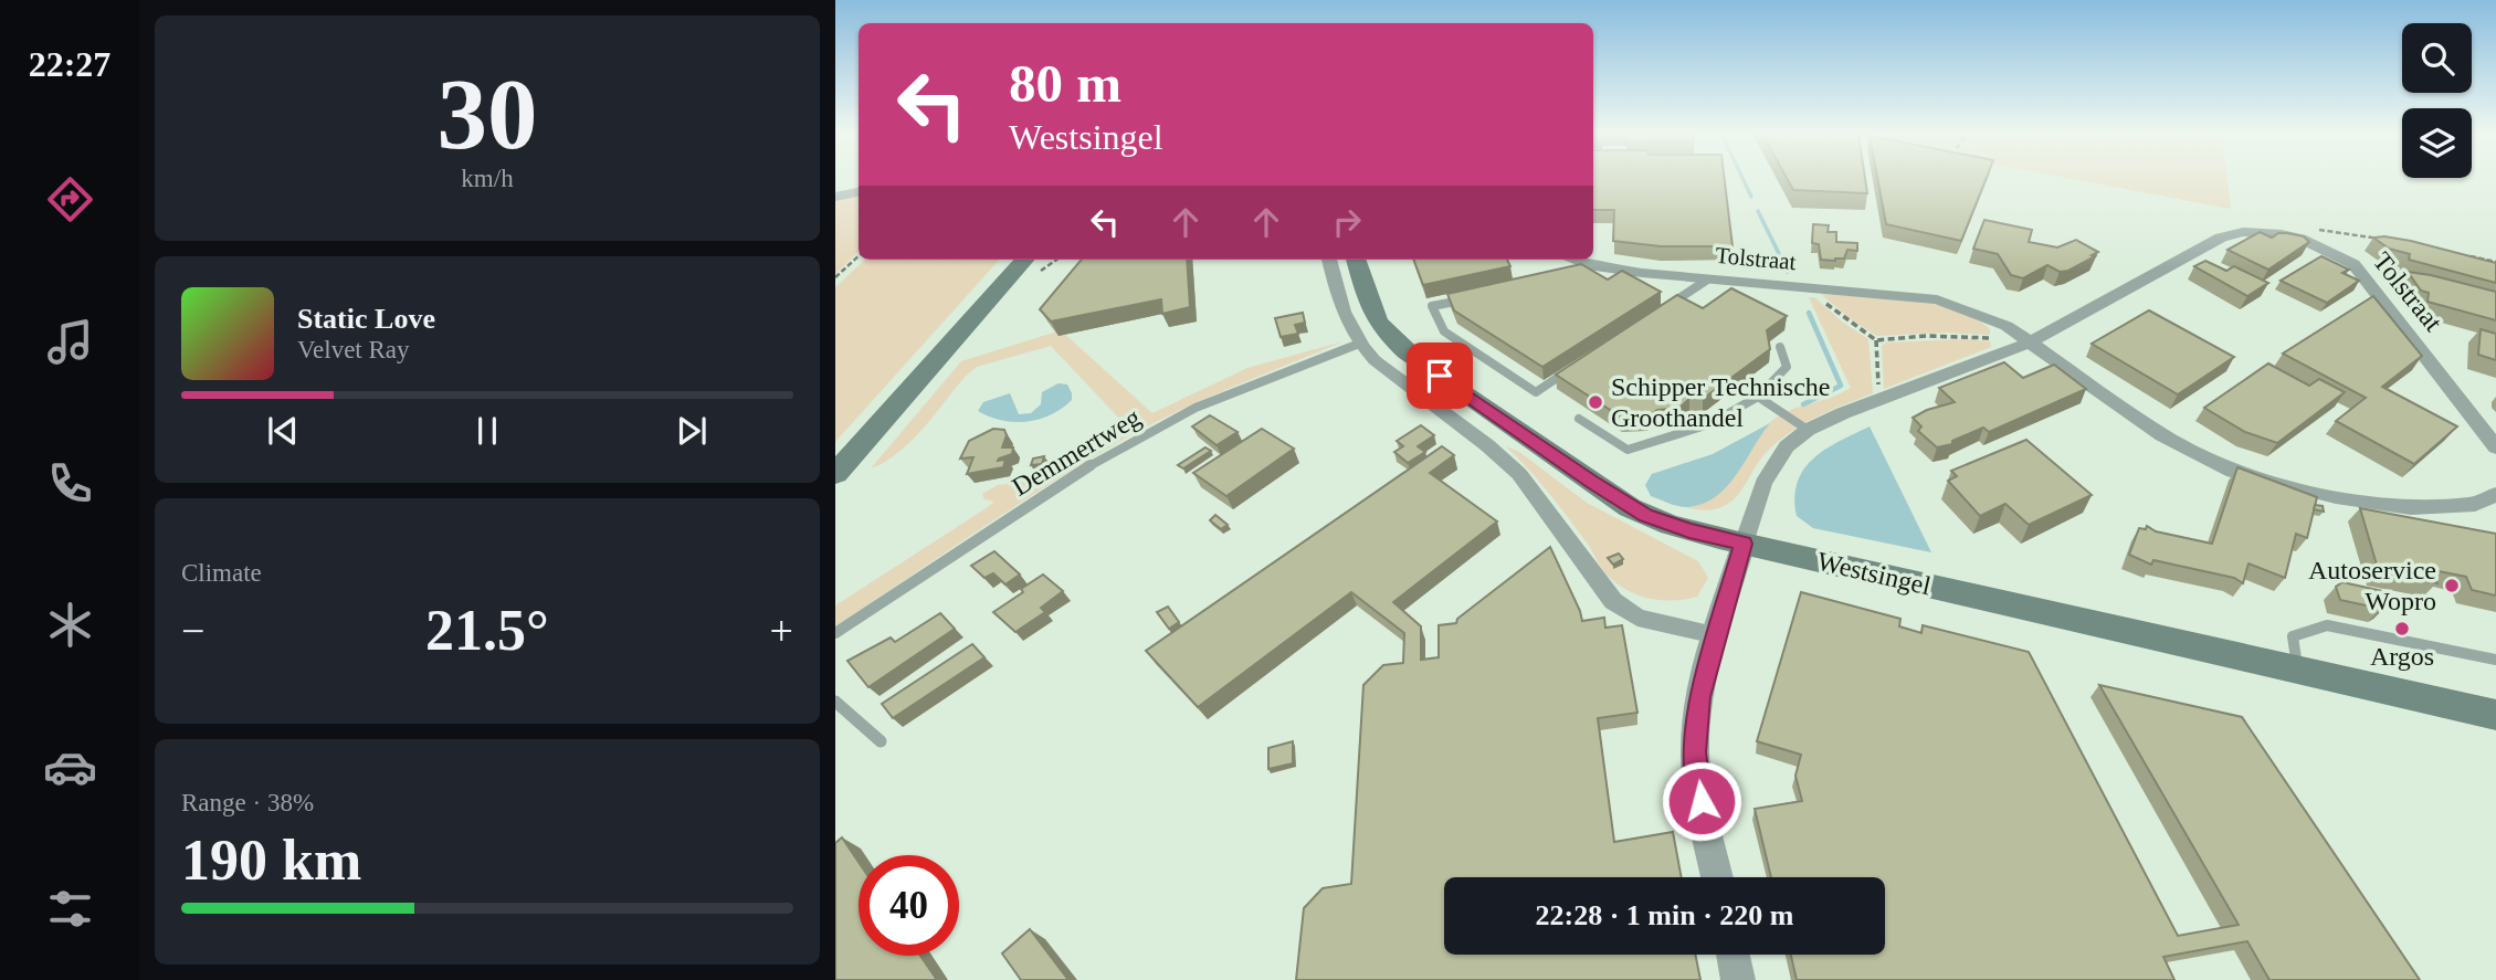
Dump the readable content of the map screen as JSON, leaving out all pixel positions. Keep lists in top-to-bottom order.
{
  "streets": {
    "main road": ["Westsingel"],
    "street": ["Tolstraat"],
    "lane": ["Demmertweg"]
  },
  "crossings": [
    ["Tolstraat", "Westsingel"]
  ],
  "places": ["Schipper Technische Groothandel", "Autoservice Wopro", "Argos"],
  "page": {
    "tabs": "22:27",
    "tile": [
      ["30", "km/h"],
      "Climate",
      ["Range · 38%", "190 km"]
    ],
    "turn": ["80 m", "Westsingel"],
    "song": ["Static Love", "Velvet Ray"],
    "heat": ["−", "21.5°", "+"],
    "limit": "40",
    "trip": "22:28 · 1 min · 220 m"
  }
}
